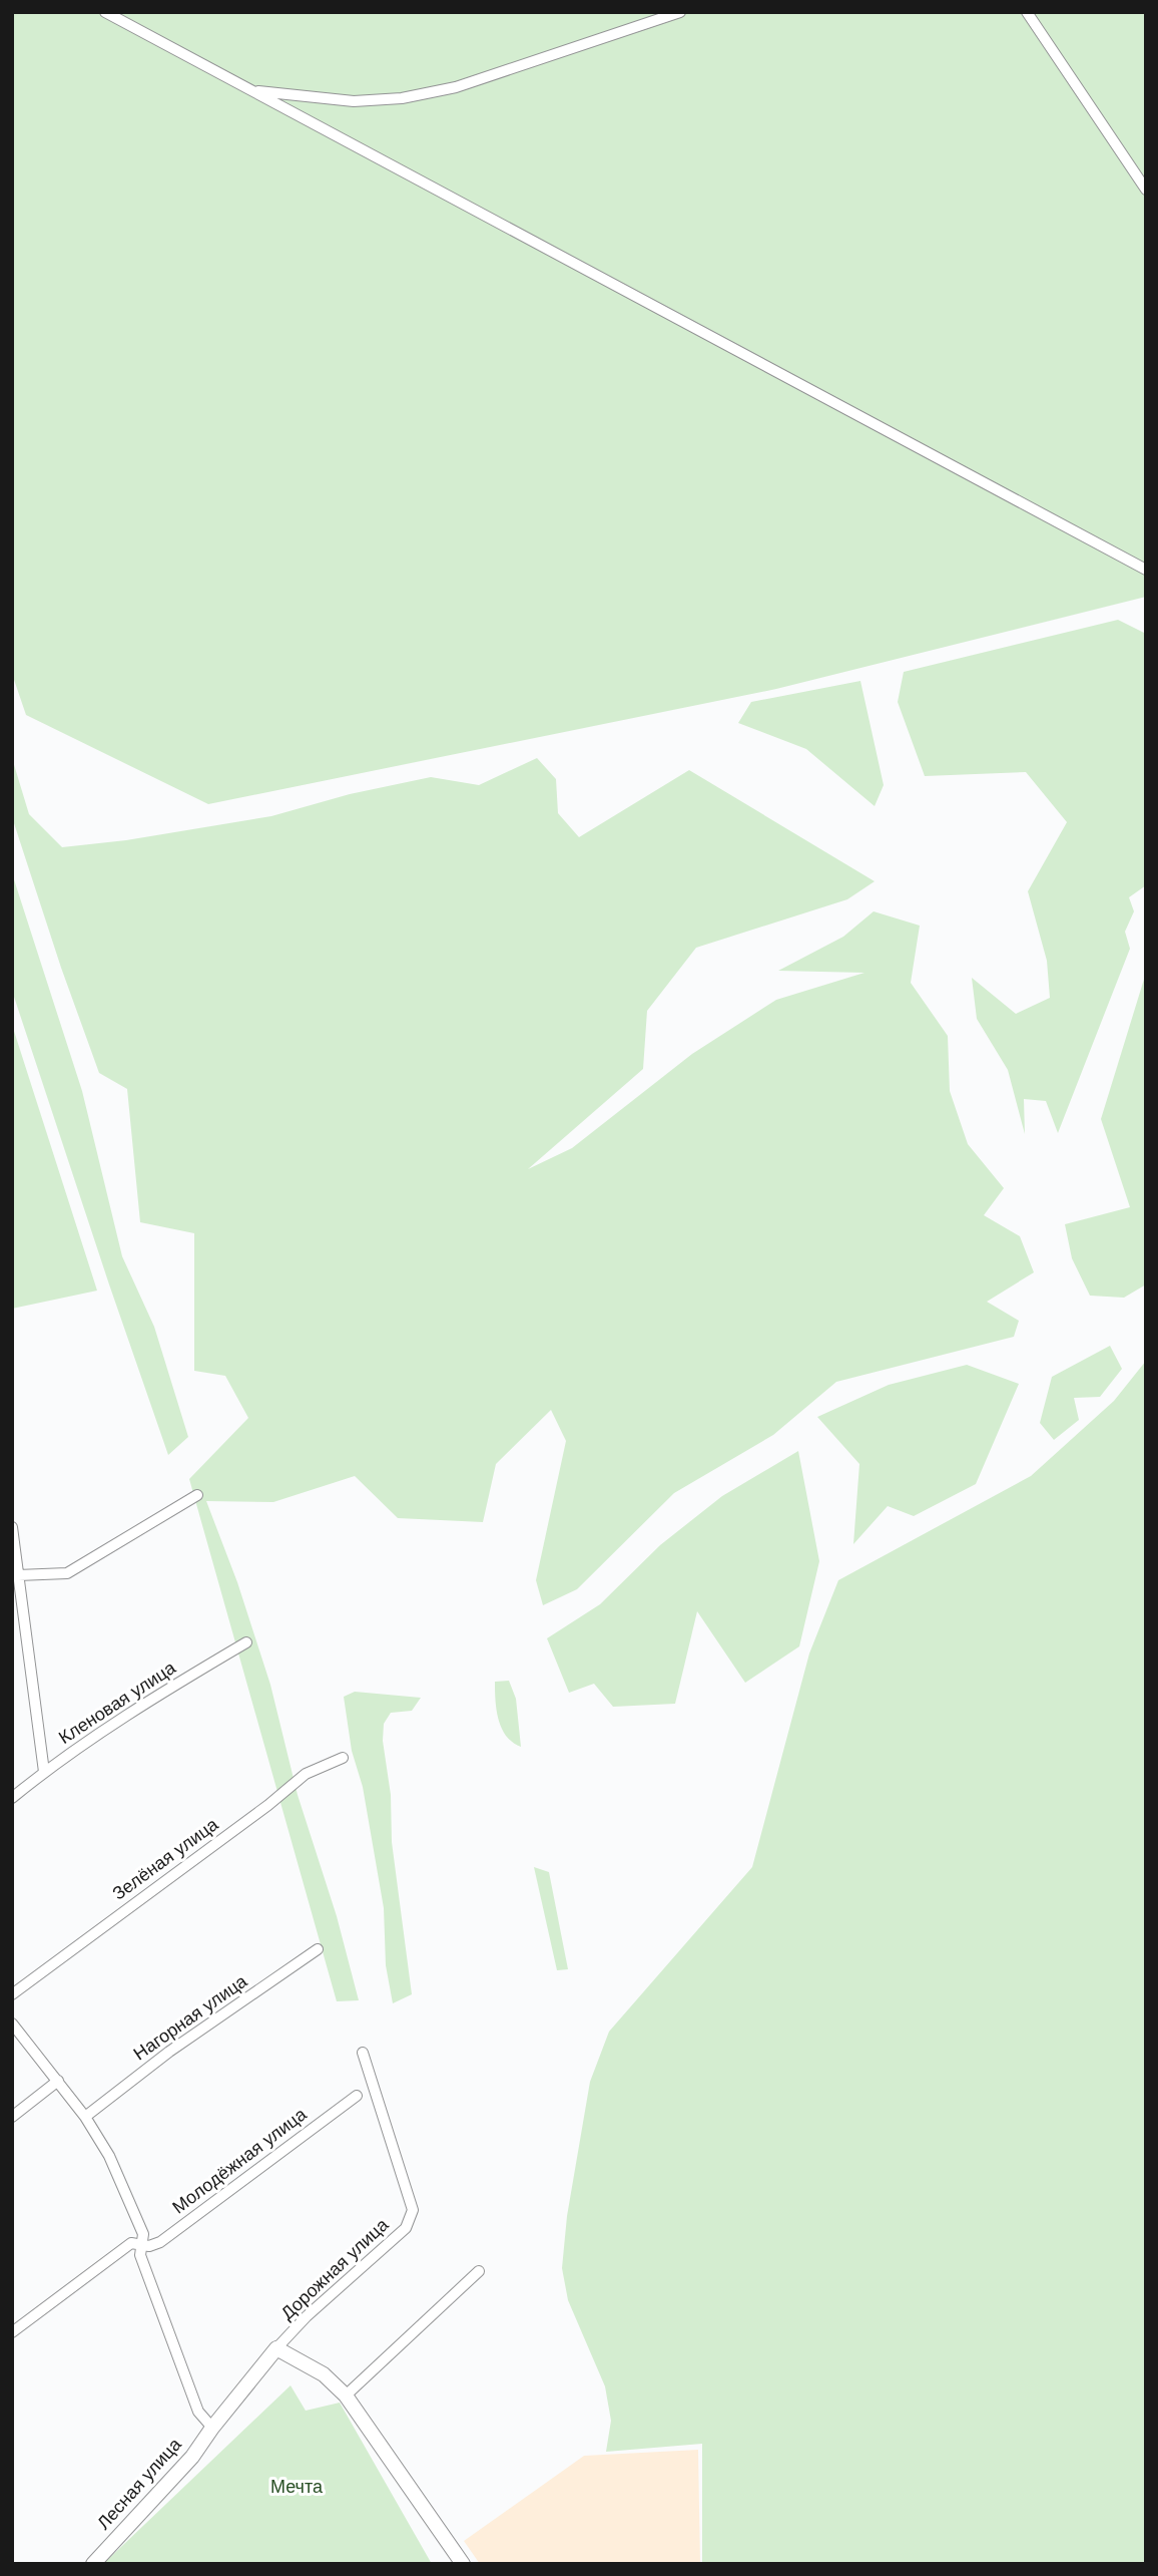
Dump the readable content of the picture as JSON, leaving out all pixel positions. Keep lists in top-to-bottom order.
{
  "streets": {
    "street": [
      "Кленовая улица",
      "Зелёная улица",
      "Нагорная улица",
      "Молодёжная улица",
      "Дорожная улица",
      "Лесная улица"
    ]
  },
  "crossings": [
    ["Дорожная улица", "Лесная улица"]
  ],
  "parks": ["Мечта"]
}
